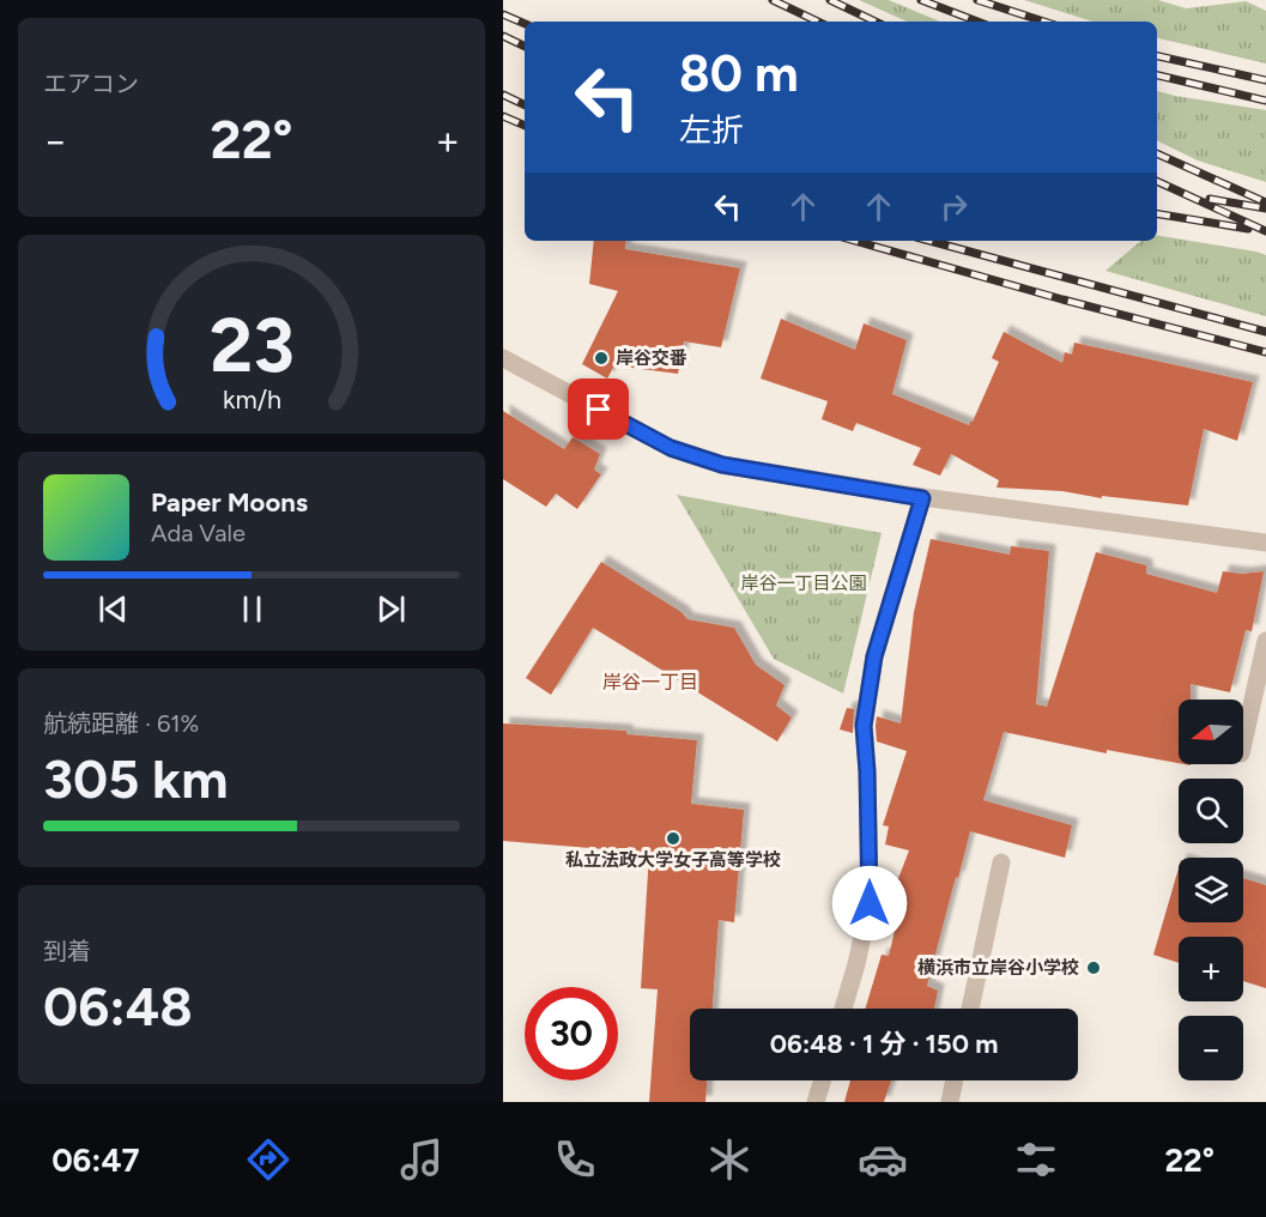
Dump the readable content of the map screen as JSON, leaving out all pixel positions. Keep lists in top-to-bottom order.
{
  "districts": ["岸谷一丁目"],
  "parks": ["岸谷一丁目公園"],
  "places": ["岸谷交番", "私立法政大学女子高等学校", "横浜市立岸谷小学校"],
  "north": "left",
  "page": {
    "tile": [
      "エアコン",
      ["航続距離 · 61%", "305 km"],
      ["到着", "06:48"]
    ],
    "turn": ["80 m", "左折"],
    "heat": ["−", "22°", "+"],
    "song": ["Paper Moons", "Ada Vale"],
    "map_buttons": ["+", "−"],
    "limit": "30",
    "trip": "06:48 · 1 分 · 150 m",
    "tabs": ["06:47", "22°"],
    "gauge": ["23", "km/h"]
  }
}
